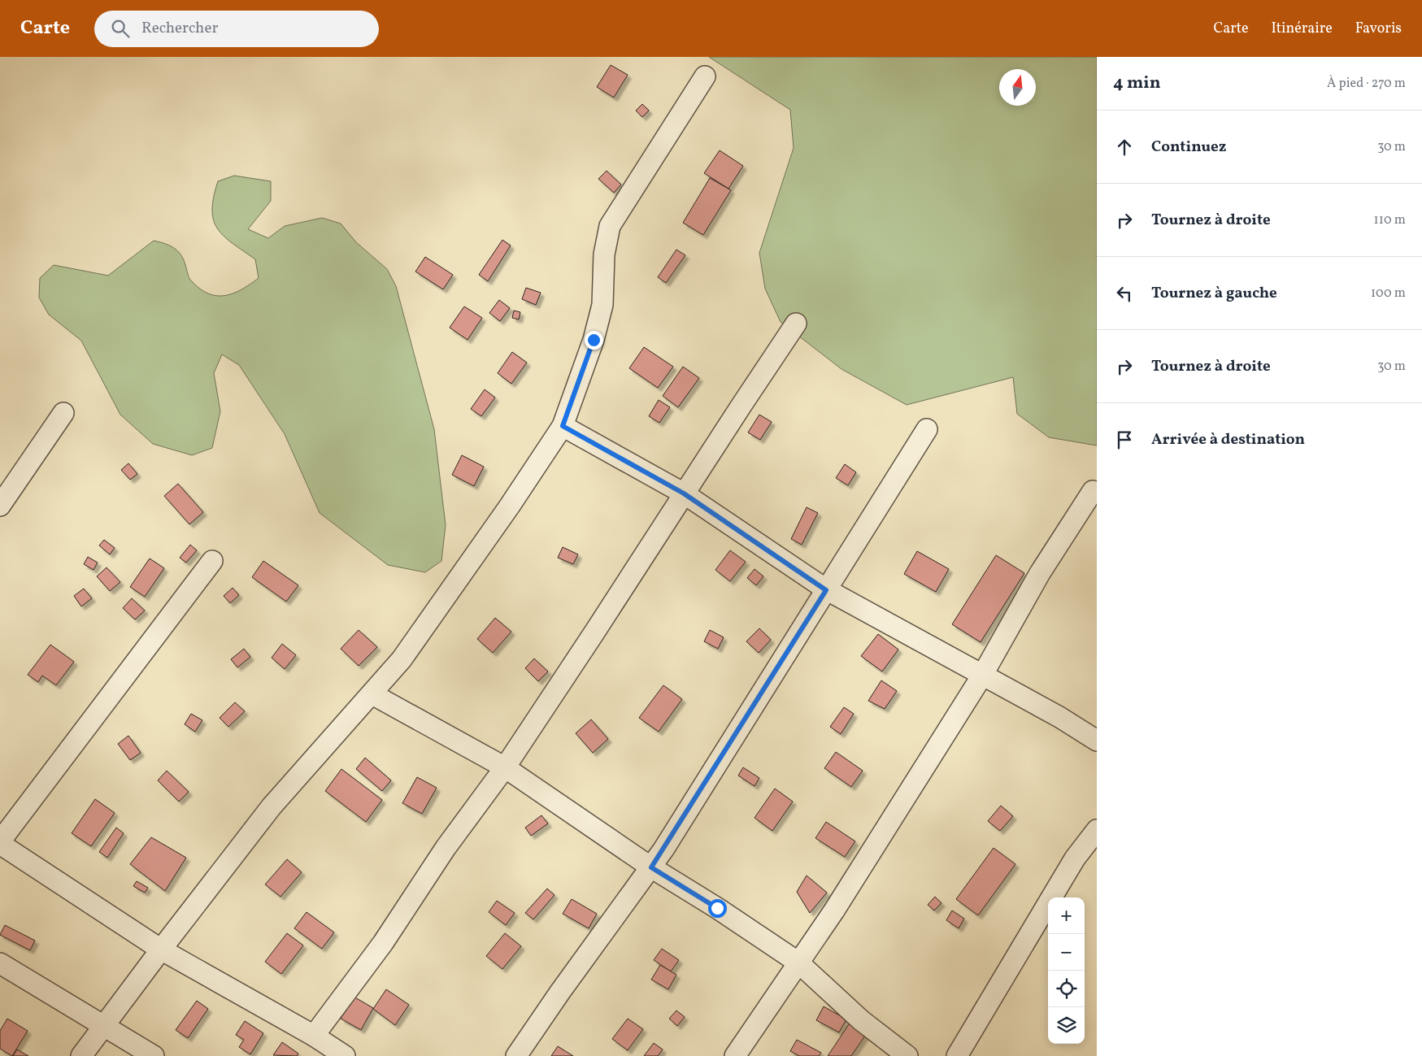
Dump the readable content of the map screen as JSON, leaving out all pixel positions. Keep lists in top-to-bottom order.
{
  "north": "top",
  "page": {
    "header": "Carte",
    "search": "Rechercher",
    "nav": ["Carte", "Itinéraire", "Favoris"],
    "heading": ["4 min", "À pied · 270 m"],
    "list": [
      ["Continuez", "30 m"],
      ["Tournez à droite", "110 m"],
      ["Tournez à gauche", "100 m"],
      ["Tournez à droite", "30 m"],
      "Arrivée à destination"
    ],
    "map_buttons": ["+", "−"]
  }
}
